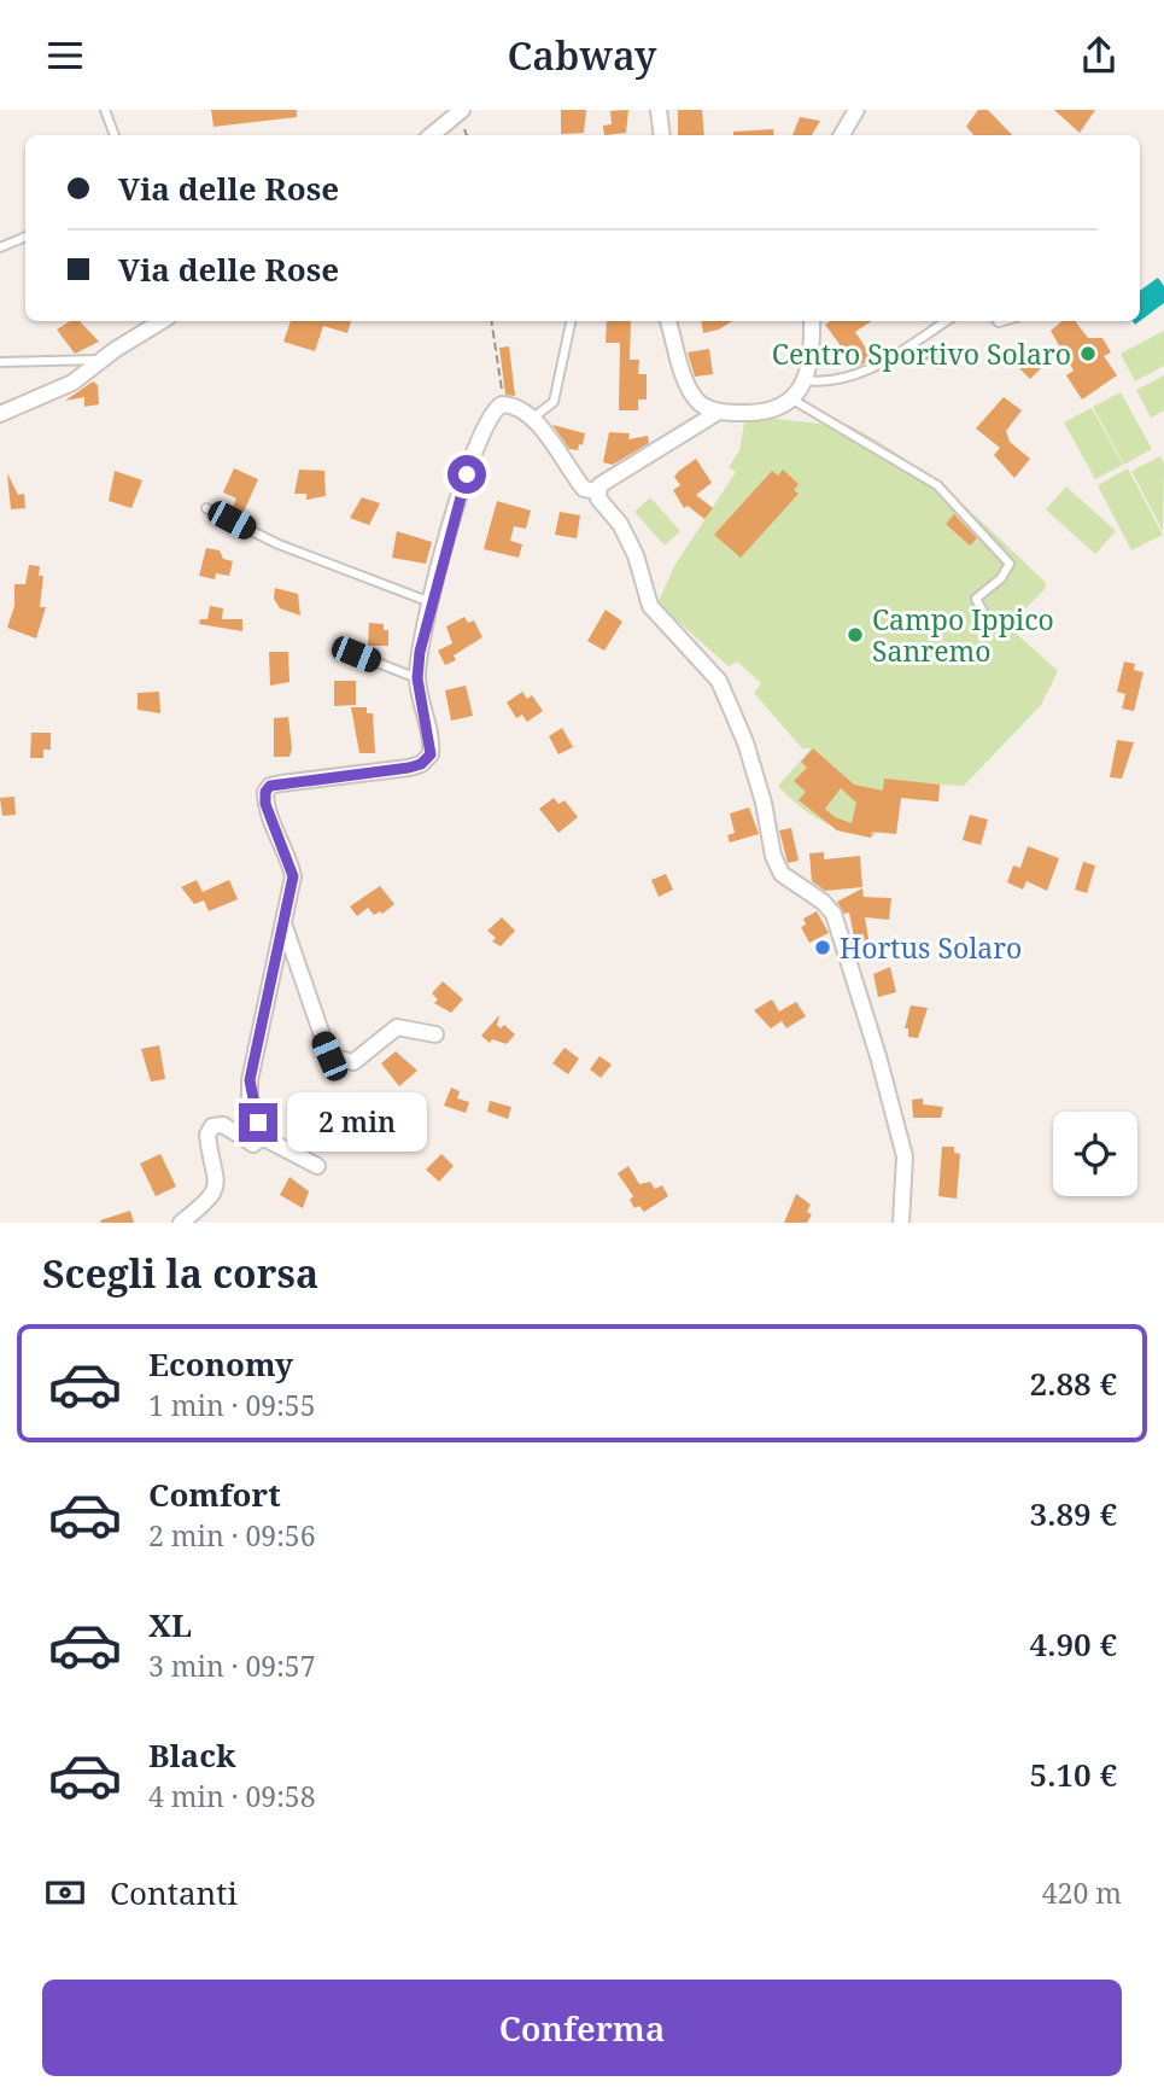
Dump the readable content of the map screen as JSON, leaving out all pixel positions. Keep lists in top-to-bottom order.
{
  "places": ["Centro Sportivo Solaro", "Campo Ippico Sanremo", "Hortus Solaro"],
  "page": {
    "header": "Cabway",
    "banner": ["Via delle Rose", "Via delle Rose"],
    "bubble": "2 min",
    "heading": "Scegli la corsa",
    "list": [
      {
        "name": "Economy",
        "note": "1 min · 09:55",
        "value": "2.88 €"
      },
      {
        "name": "Comfort",
        "note": "2 min · 09:56",
        "value": "3.89 €"
      },
      {
        "name": "XL",
        "note": "3 min · 09:57",
        "value": "4.90 €"
      },
      {
        "name": "Black",
        "note": "4 min · 09:58",
        "value": "5.10 €"
      }
    ],
    "pay": ["Contanti", "420 m"],
    "buttons": "Conferma"
  }
}
